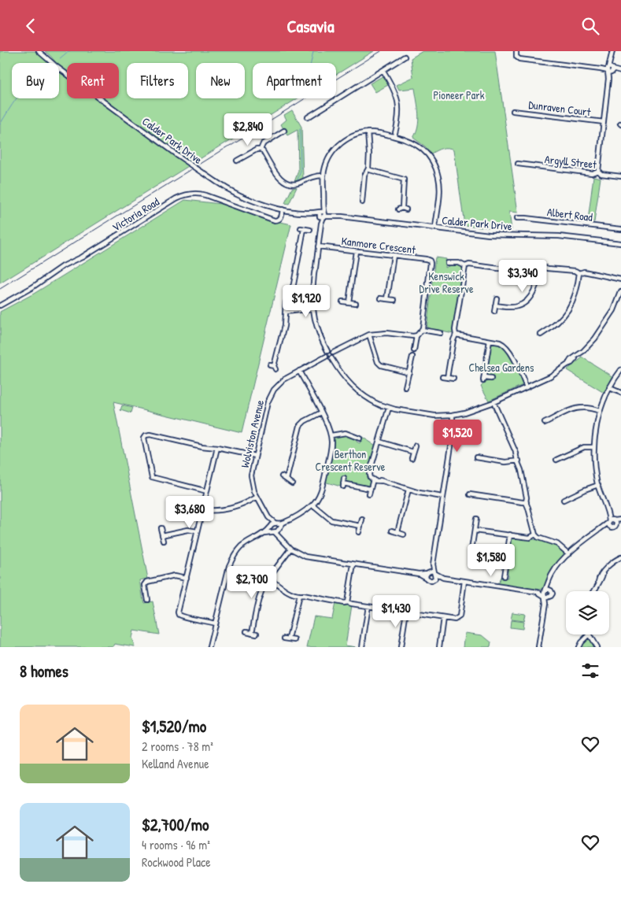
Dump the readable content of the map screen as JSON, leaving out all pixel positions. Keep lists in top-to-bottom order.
{
  "streets": {
    "street": [
      "Dunraven Court",
      "Calder Park Drive",
      "Argyll Street",
      "Victoria Road",
      "Albert Road",
      "Kanmore Crescent",
      "Wolviston Avenue"
    ]
  },
  "crossings": [
    ["Calder Park Drive", "Victoria Road"]
  ],
  "parks": [
    "Pioneer Park",
    "Kenswick Drive Reserve",
    "Chelsea Gardens",
    "Berthon Crescent Reserve"
  ],
  "page": {
    "header": "Casavia",
    "chip": [
      "Buy",
      "Rent",
      "Filters",
      "New",
      "Apartment"
    ],
    "price": [
      "$2,840",
      "$3,340",
      "$1,920",
      "$1,520",
      "$3,680",
      "$1,580",
      "$2,700",
      "$1,430"
    ],
    "heading": "8 homes",
    "list": [
      {
        "name": "$1,520/mo",
        "note": "2 rooms · 78 m² · Kelland Avenue"
      },
      {
        "name": "$2,700/mo",
        "note": "4 rooms · 96 m² · Rockwood Place"
      }
    ]
  }
}
